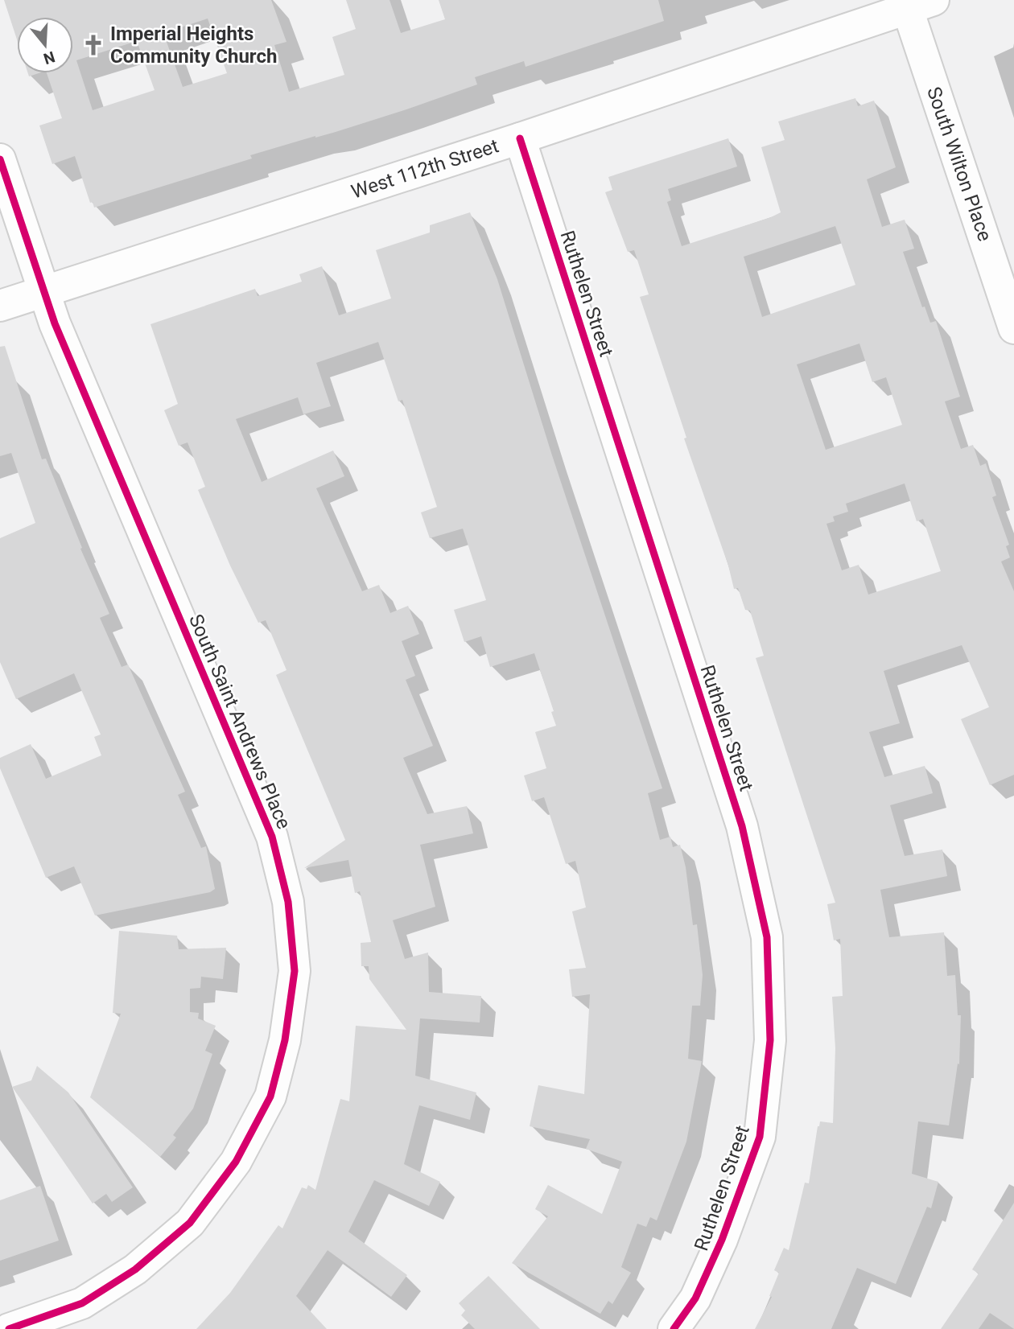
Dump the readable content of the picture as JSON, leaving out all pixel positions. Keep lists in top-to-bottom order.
{
  "streets": {
    "street": [
      "South Wilton Place",
      "West 112th Street",
      "Ruthelen Street",
      "South Saint Andrews Place"
    ]
  },
  "crossings": [
    ["South Wilton Place", "West 112th Street"],
    ["West 112th Street", "Ruthelen Street"],
    ["West 112th Street", "South Saint Andrews Place"]
  ],
  "places": {
    "church": ["Imperial Heights Community Church"]
  },
  "north": "bottom"
}
